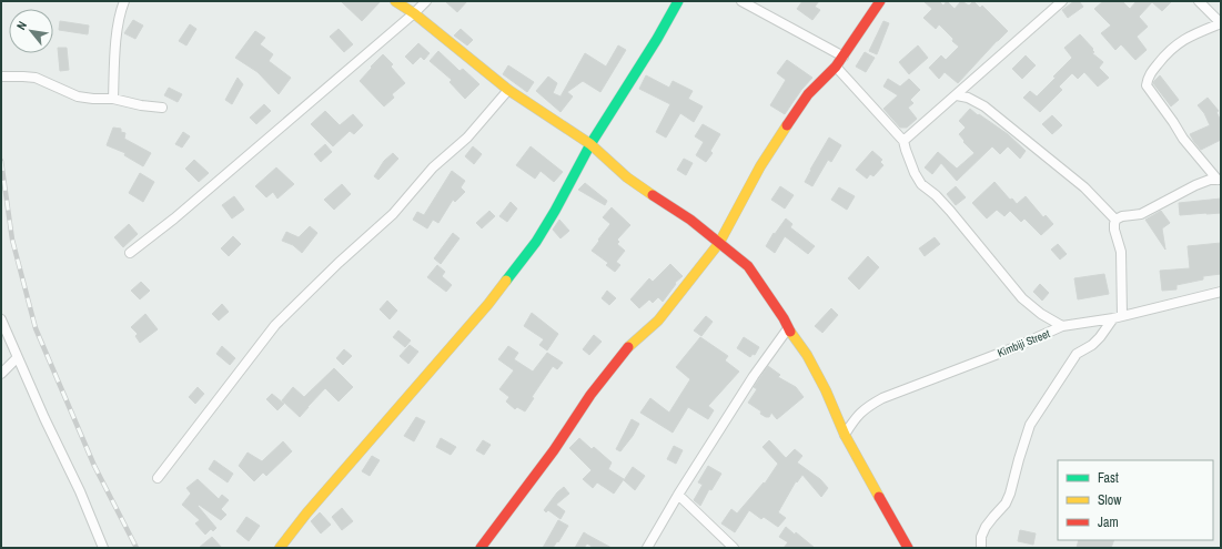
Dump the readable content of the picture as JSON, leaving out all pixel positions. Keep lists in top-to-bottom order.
{
  "streets": {
    "street": ["Kimbiji Street"]
  },
  "legend": ["Fast", "Slow", "Jam"],
  "north": "top left"
}
